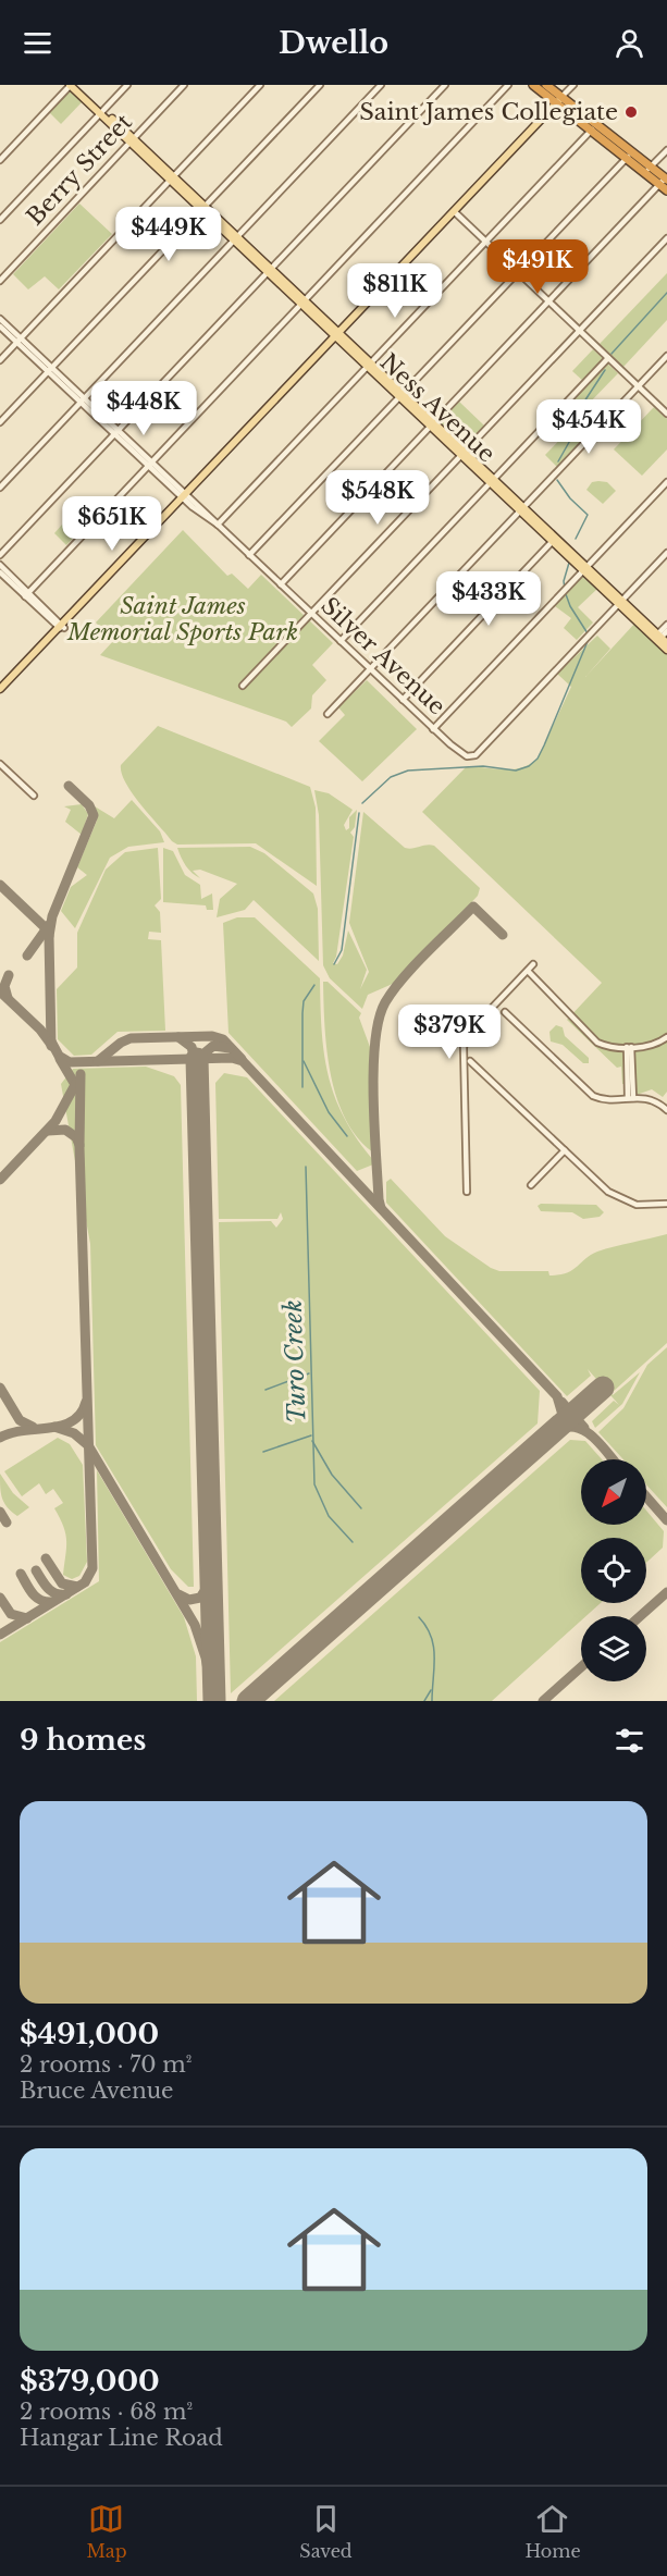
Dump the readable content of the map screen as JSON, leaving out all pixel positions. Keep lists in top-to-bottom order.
{
  "streets": {
    "main road": ["Ness Avenue"],
    "street": ["Berry Street", "Silver Avenue"]
  },
  "crossings": [
    ["Berry Street", "Ness Avenue"],
    ["Ness Avenue", "Silver Avenue"]
  ],
  "water": ["Turo Creek"],
  "parks": ["Saint James Memorial Sports Park"],
  "places": ["Saint James Collegiate"],
  "north": "bottom left",
  "page": {
    "header": "Dwello",
    "price": [
      "$449K",
      "$491K",
      "$811K",
      "$448K",
      "$454K",
      "$548K",
      "$651K",
      "$433K",
      "$379K"
    ],
    "heading": "9 homes",
    "list": [
      {
        "name": "$491,000",
        "note": "2 rooms · 70 m² · Bruce Avenue"
      },
      {
        "name": "$379,000",
        "note": "2 rooms · 68 m² · Hangar Line Road"
      }
    ],
    "tabs": ["Map", "Saved", "Home"]
  }
}
